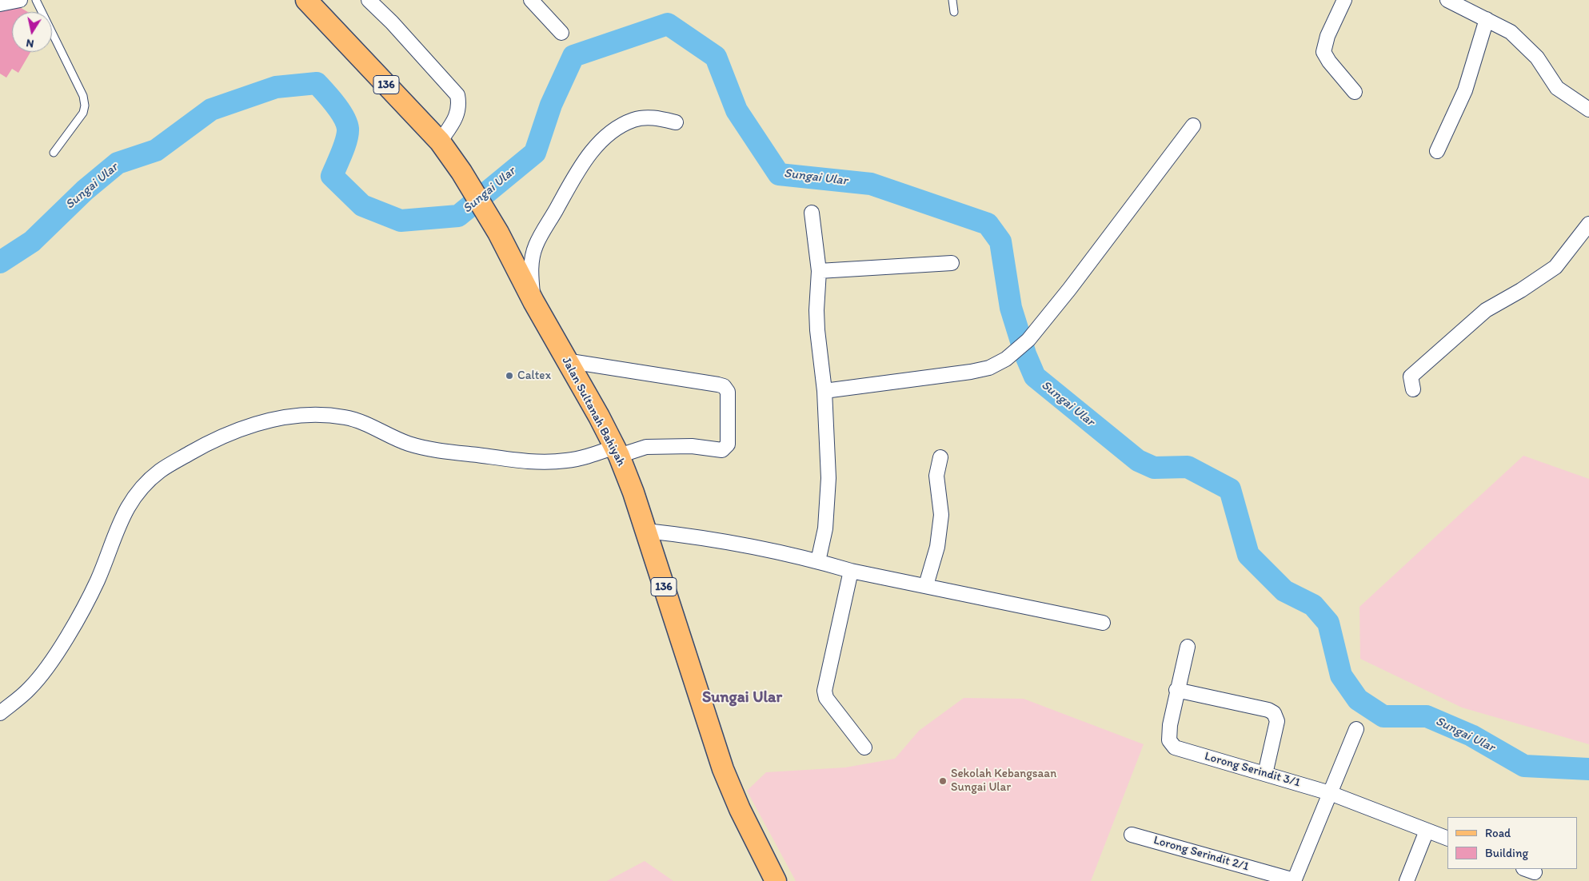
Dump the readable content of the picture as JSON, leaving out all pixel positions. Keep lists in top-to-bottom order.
{
  "streets": {
    "main road": ["136", "Jalan Sultanah Bahiyah"],
    "street": ["Lorong Serindit 3/1", "Lorong Serindit 2/1"]
  },
  "districts": ["Sungai Ular"],
  "water": ["Sungai Ular"],
  "places": ["Caltex", "Sekolah Kebangsaan Sungai Ular"],
  "legend": ["Road", "Building"],
  "north": "bottom"
}
